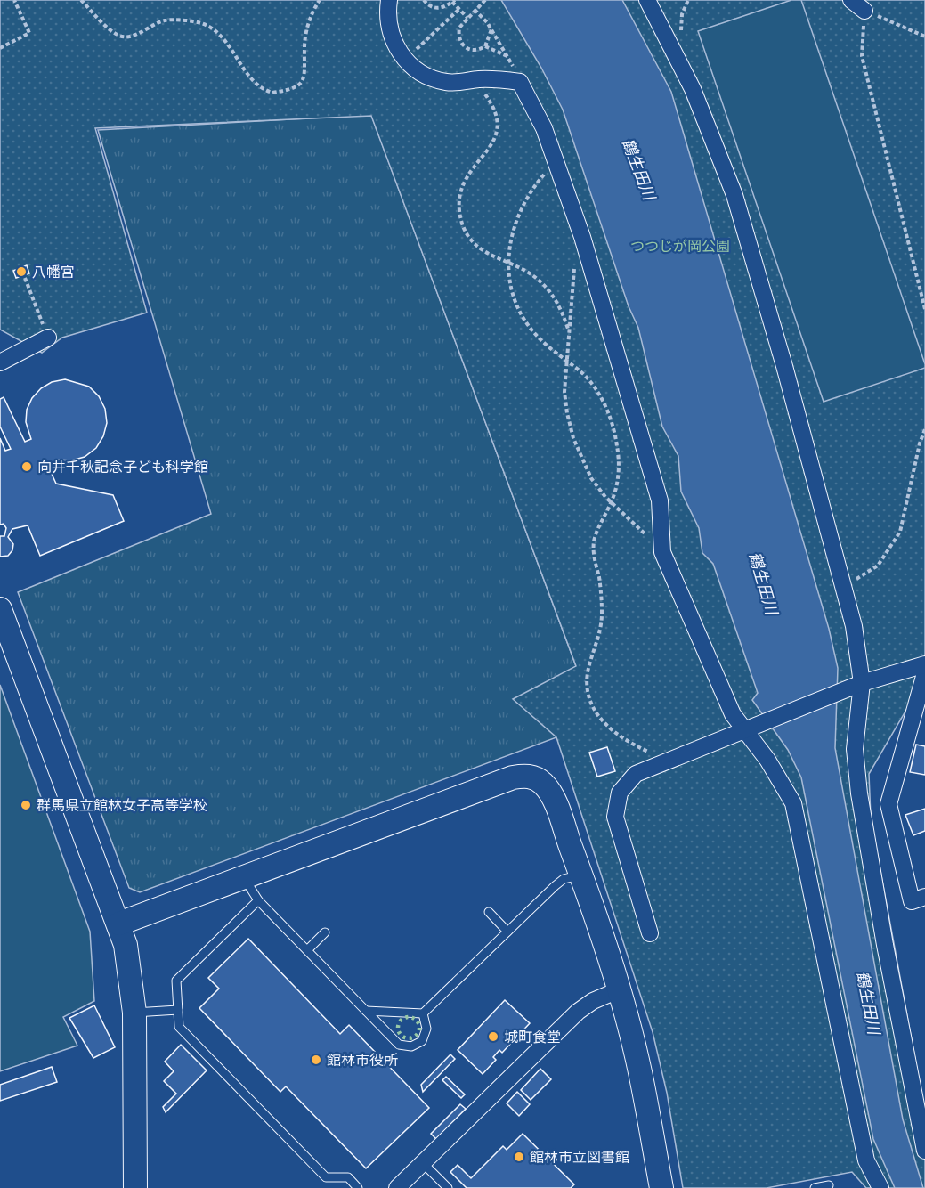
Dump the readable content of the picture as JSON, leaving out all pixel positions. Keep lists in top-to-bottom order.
{
  "water": ["鶴生田川"],
  "parks": ["つつじが岡公園"],
  "places": [
    "八幡宮",
    "向井千秋記念子ども科学館",
    "群馬県立館林女子高等学校",
    "城町食堂",
    "館林市役所",
    "館林市立図書館"
  ]
}
